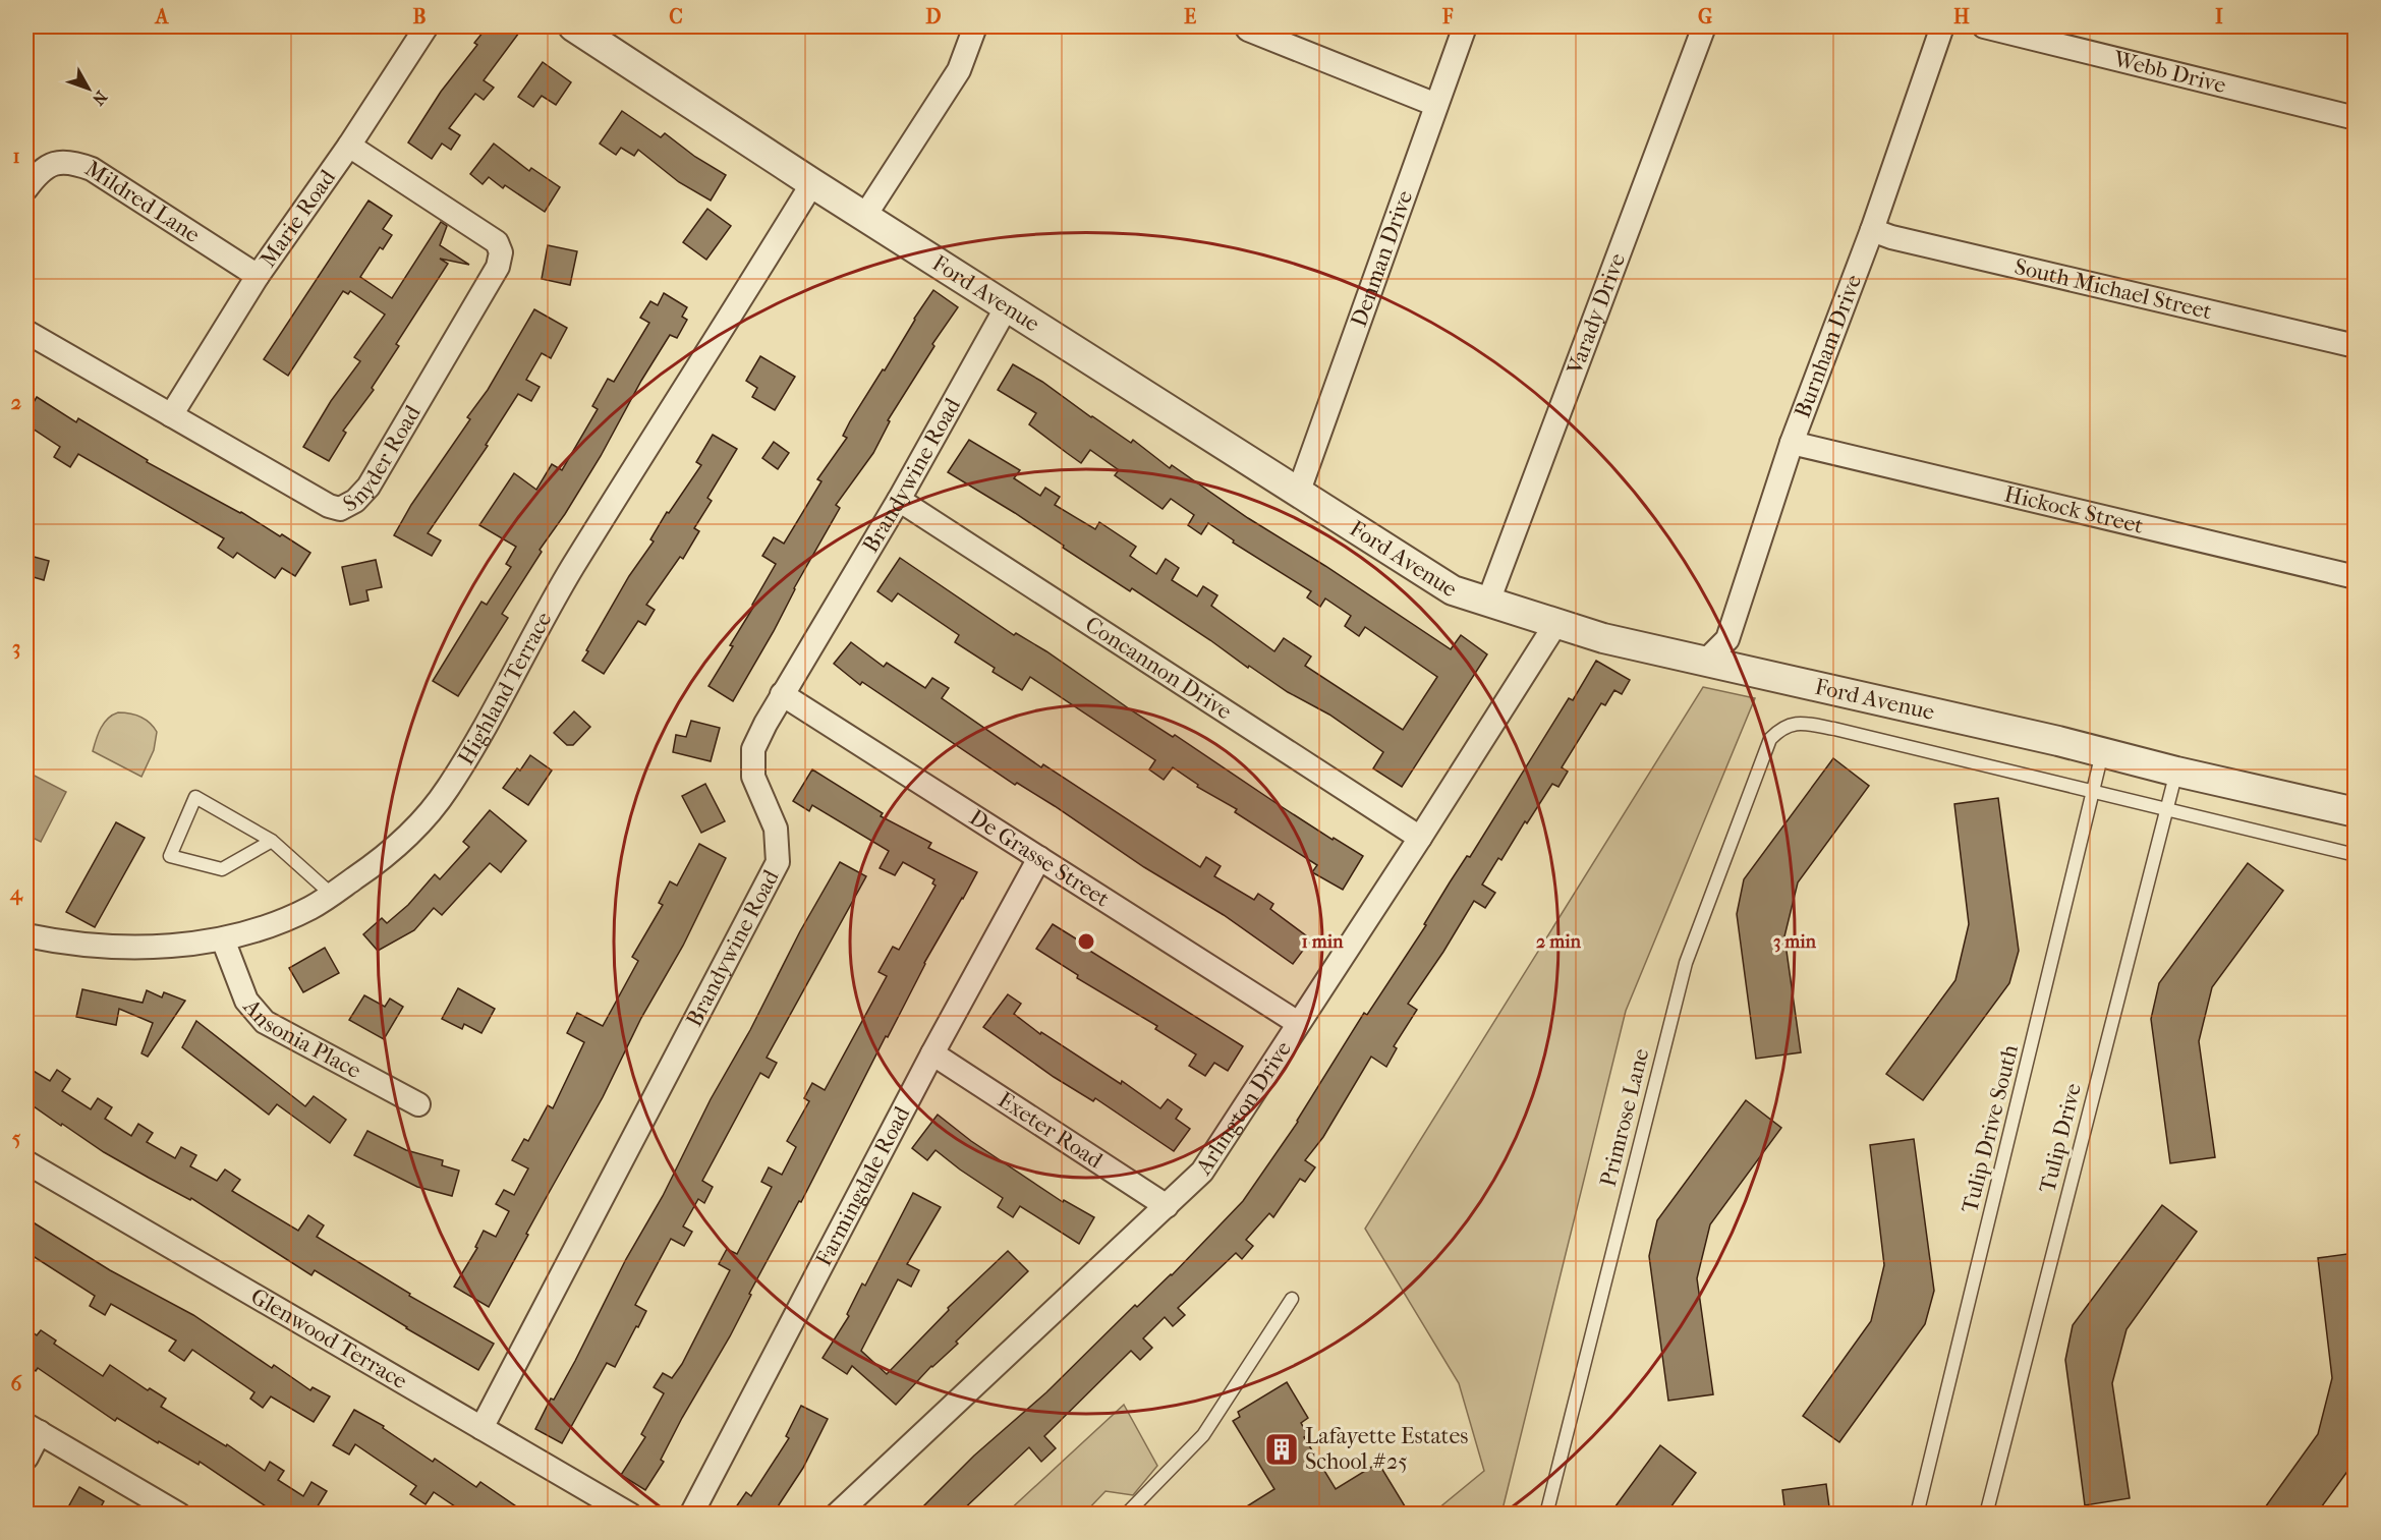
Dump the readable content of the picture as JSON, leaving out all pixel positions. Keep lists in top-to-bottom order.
{
  "streets": {
    "street": [
      "Webb Drive",
      "Mildred Lane",
      "Marie Road",
      "Denman Drive",
      "South Michael Street",
      "Ford Avenue",
      "Varady Drive",
      "Burnham Drive",
      "Snyder Road",
      "Brandywine Road",
      "Hickock Street",
      "Concannon Drive",
      "Highland Terrace",
      "De Grasse Street",
      "Ansonia Place",
      "Arlington Drive",
      "Exeter Road",
      "Farmingdale Road",
      "Glenwood Terrace"
    ],
    "lane": ["Primrose Lane", "Tulip Drive South", "Tulip Drive"]
  },
  "crossings": [
    ["Mildred Lane", "Marie Road"],
    ["Marie Road", "Snyder Road"],
    ["Denman Drive", "Ford Avenue"],
    ["South Michael Street", "Burnham Drive"],
    ["Ford Avenue", "Varady Drive"],
    ["Ford Avenue", "Burnham Drive"],
    ["Ford Avenue", "Brandywine Road"],
    ["Ford Avenue", "Highland Terrace"],
    ["Ford Avenue", "Arlington Drive"],
    ["Ford Avenue", "Tulip Drive South"],
    ["Ford Avenue", "Tulip Drive"],
    ["Burnham Drive", "Hickock Street"],
    ["Brandywine Road", "Concannon Drive"],
    ["Brandywine Road", "De Grasse Street"],
    ["Brandywine Road", "Glenwood Terrace"],
    ["Concannon Drive", "Arlington Drive"],
    ["Highland Terrace", "Ansonia Place"],
    ["De Grasse Street", "Arlington Drive"],
    ["De Grasse Street", "Farmingdale Road"],
    ["Arlington Drive", "Exeter Road"],
    ["Primrose Lane", "Tulip Drive South"],
    ["Exeter Road", "Farmingdale Road"]
  ],
  "places": {
    "building": ["Lafayette Estates School #25"]
  },
  "north": "bottom right",
  "grid": {
    "columns": [
      "A",
      "B",
      "C",
      "D",
      "E",
      "F",
      "G",
      "H",
      "I"
    ],
    "rows": [
      "1",
      "2",
      "3",
      "4",
      "5",
      "6"
    ]
  },
  "rings": ["1 min", "2 min", "3 min"]
}
